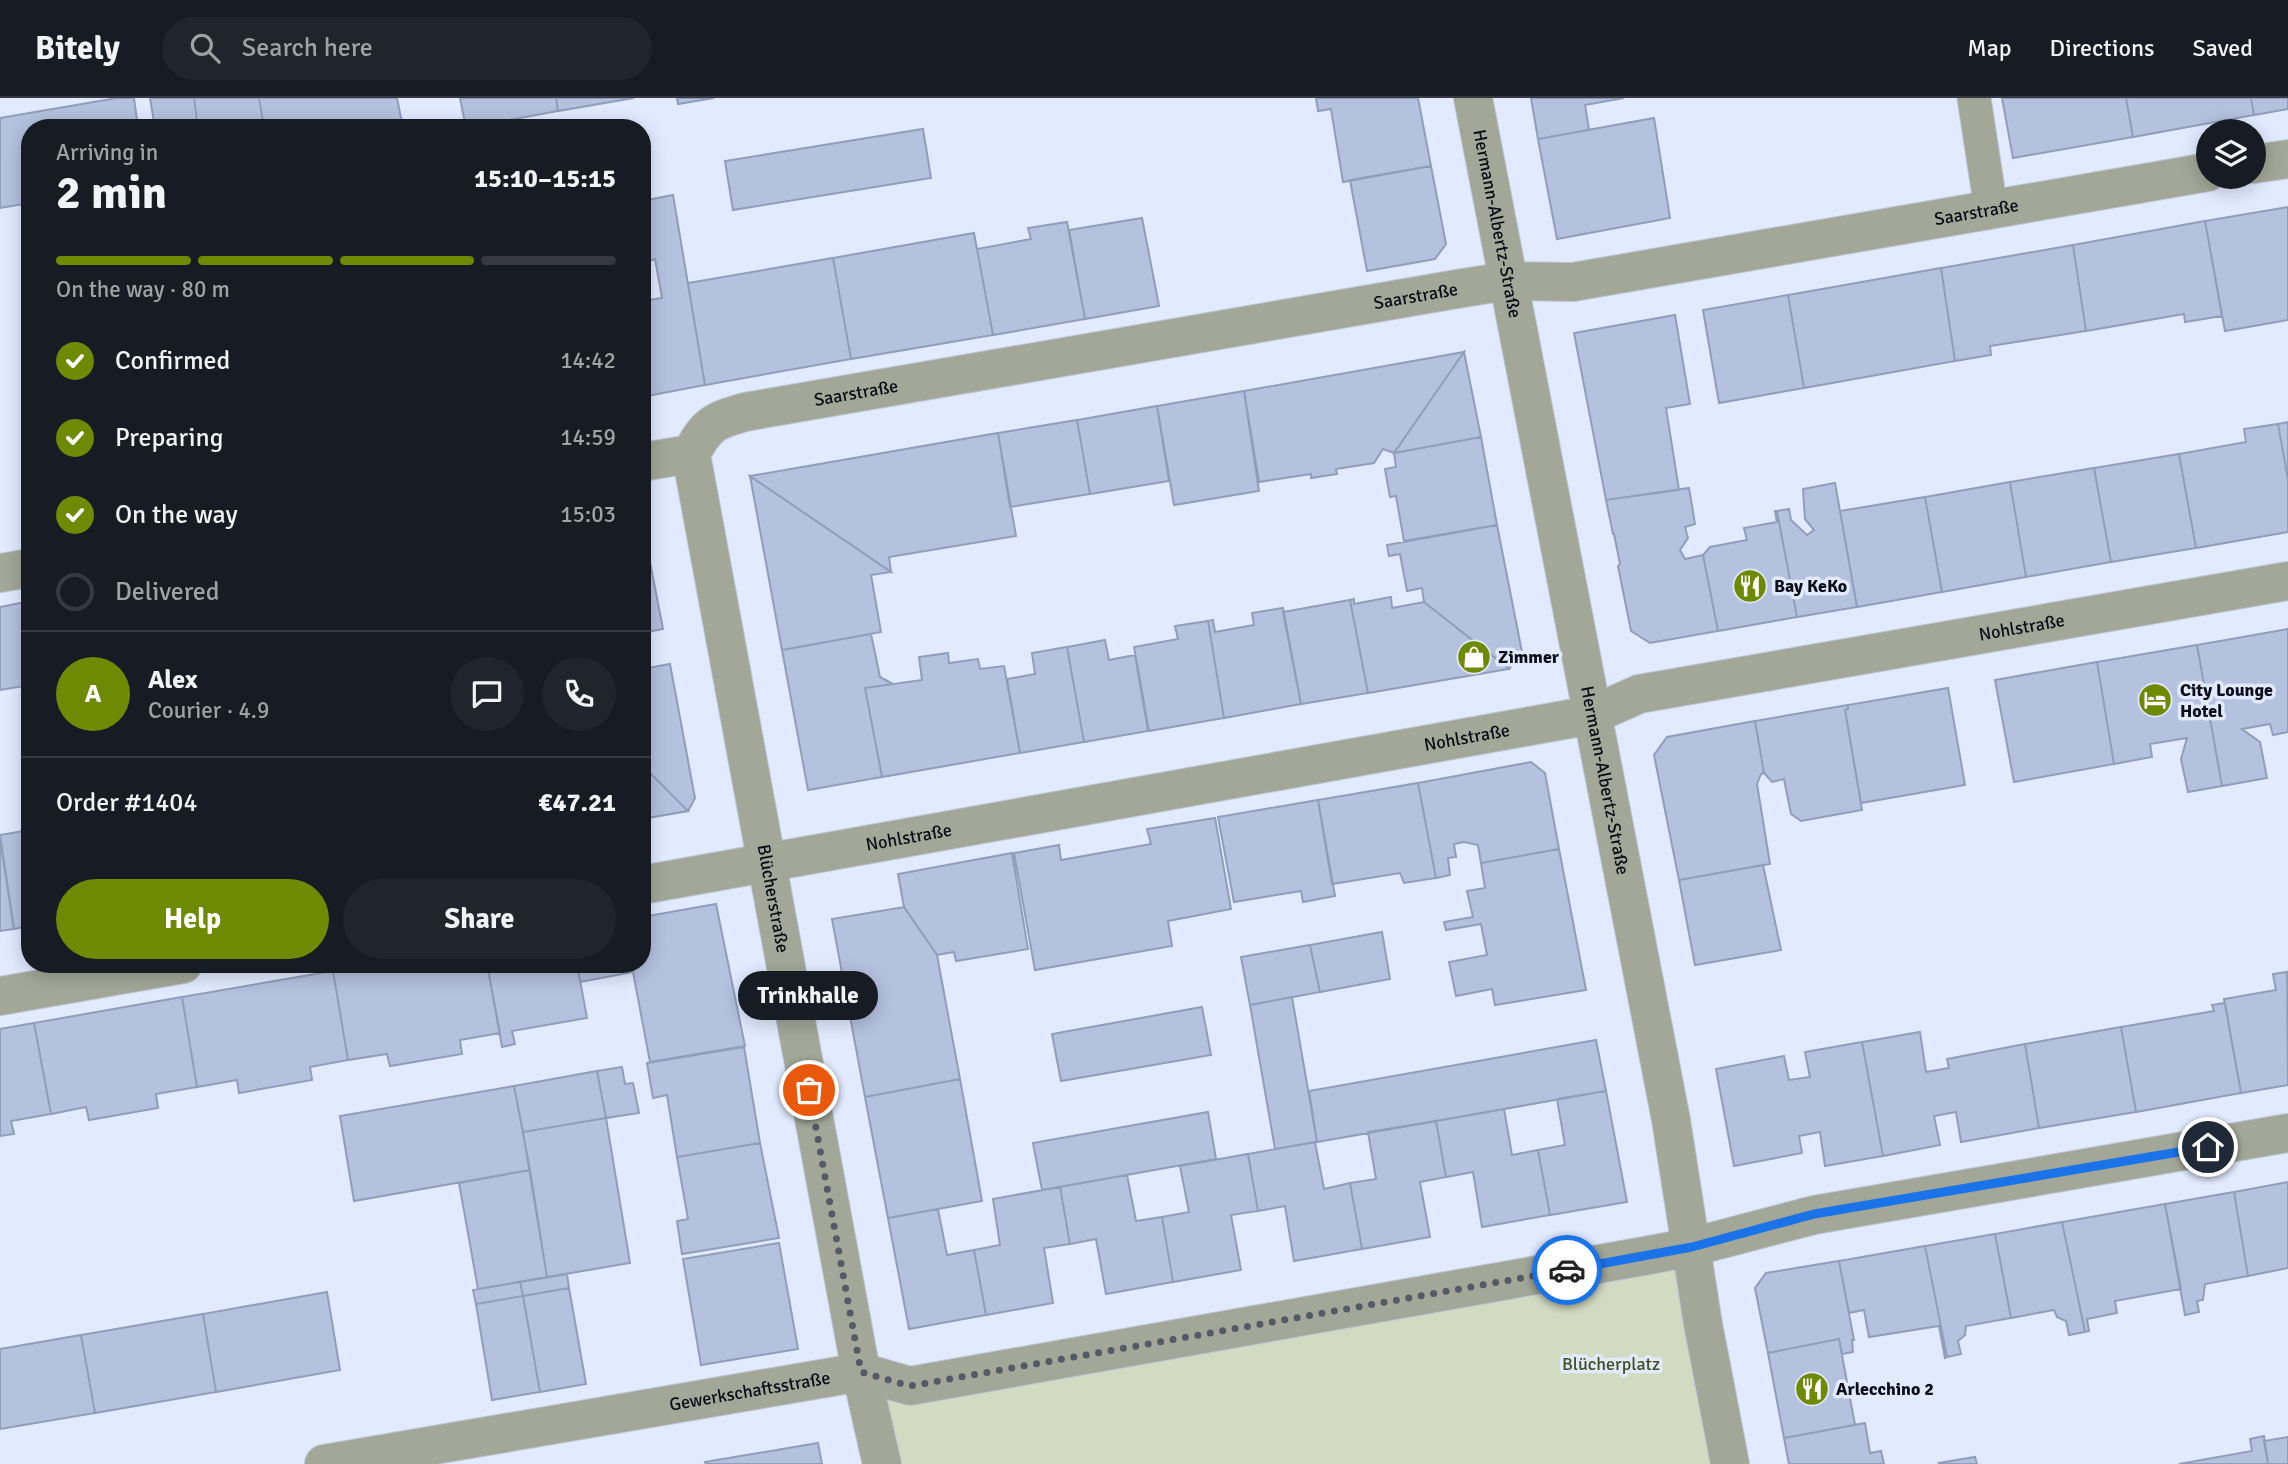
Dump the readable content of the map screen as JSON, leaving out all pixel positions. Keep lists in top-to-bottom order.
{
  "streets": {
    "street": [
      "Saarstraße",
      "Hermann-Albertz-Straße",
      "Nohlstraße",
      "Blücherstraße",
      "Gewerkschaftsstraße"
    ]
  },
  "crossings": [
    ["Saarstraße", "Hermann-Albertz-Straße"],
    ["Saarstraße", "Blücherstraße"],
    ["Hermann-Albertz-Straße", "Nohlstraße"],
    ["Hermann-Albertz-Straße", "Gewerkschaftsstraße"],
    ["Nohlstraße", "Blücherstraße"],
    ["Blücherstraße", "Gewerkschaftsstraße"]
  ],
  "parks": ["Blücherplatz"],
  "places": {
    "restaurant": ["Bay KeKo", "Arlecchino 2"],
    "shop": ["Zimmer"],
    "hotel": ["City Lounge Hotel"],
    "other": ["Trinkhalle"]
  },
  "page": {
    "header": "Bitely",
    "search": "Search here",
    "nav": ["Map", "Directions", "Saved"],
    "heading": ["2 min", "Arriving in", "15:10–15:15"],
    "panel": [
      "Alex",
      "Courier · 4.9",
      "Order #1404",
      "€47.21"
    ],
    "bar": "On the way · 80 m",
    "list": [
      ["Confirmed", "14:42"],
      ["Preparing", "14:59"],
      ["On the way", "15:03"],
      "Delivered"
    ],
    "round": "A",
    "buttons": ["Help", "Share"],
    "bubble": "Trinkhalle"
  }
}
